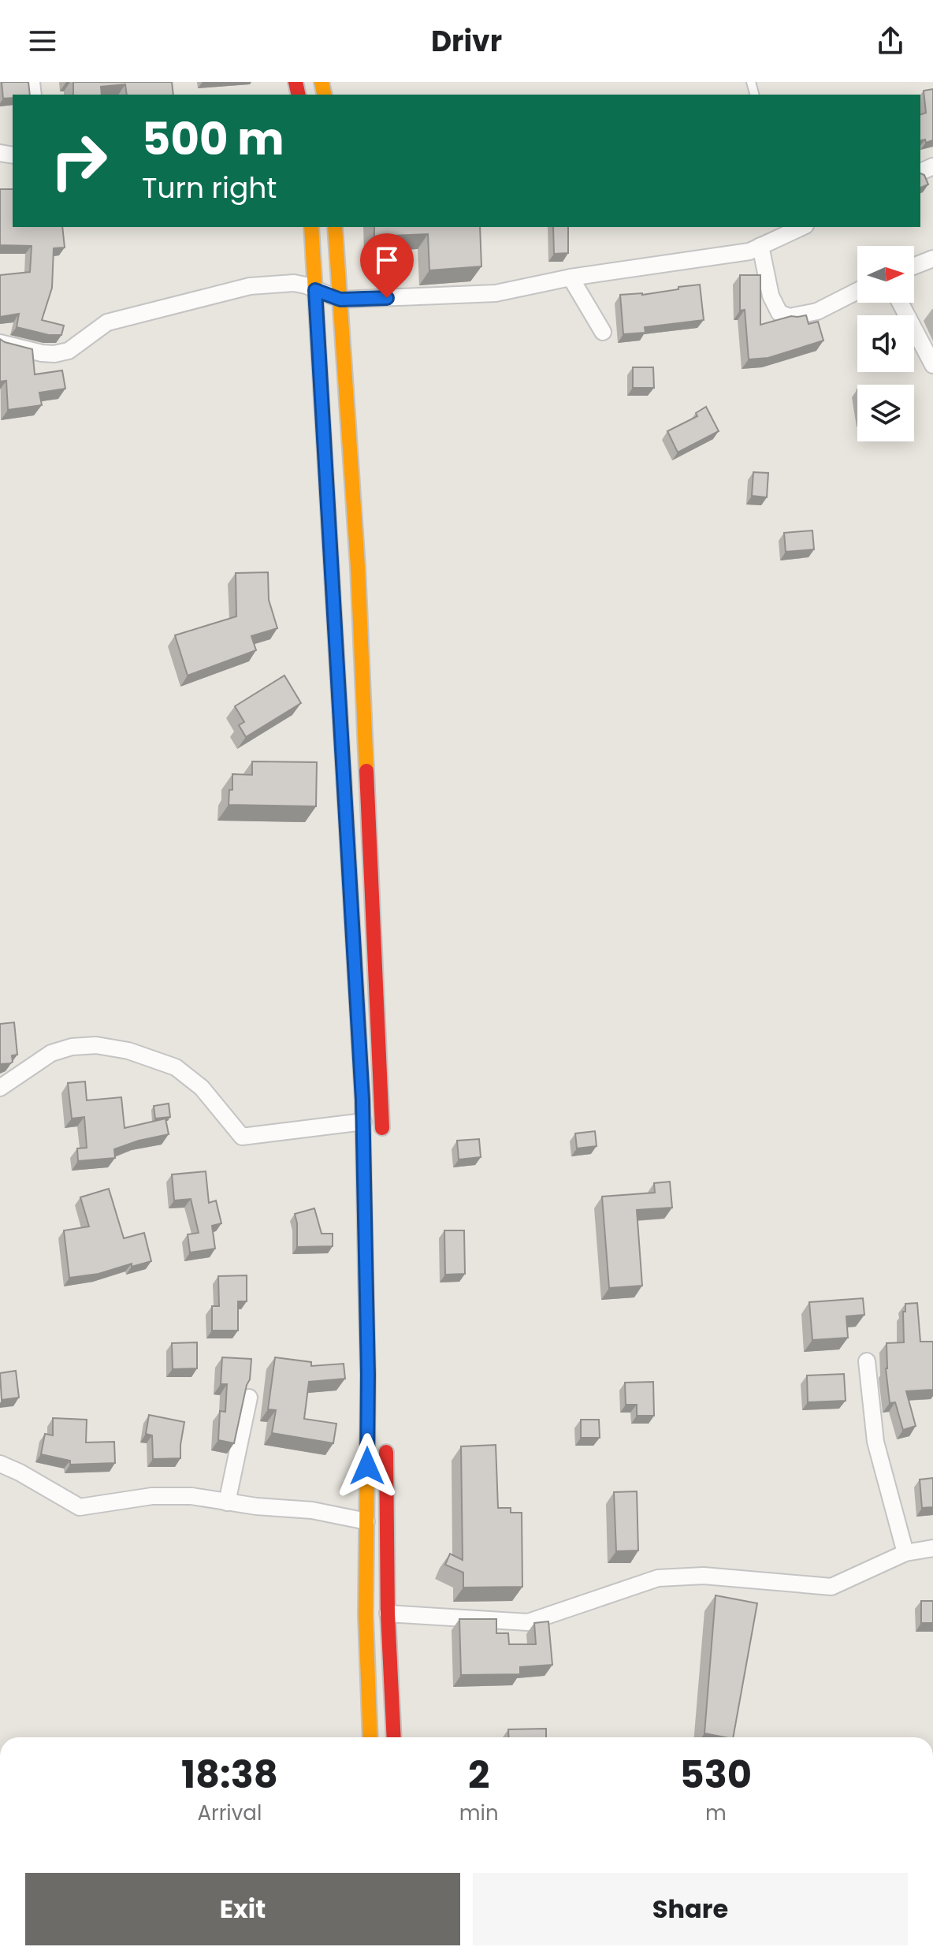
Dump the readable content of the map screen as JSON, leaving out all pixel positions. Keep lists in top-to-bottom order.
{
  "north": "right",
  "page": {
    "header": "Drivr",
    "turn": ["500 m", "Turn right"],
    "eta": [
      "18:38",
      "Arrival",
      "2",
      "min",
      "530",
      "m"
    ],
    "buttons": ["Exit", "Share"]
  }
}
